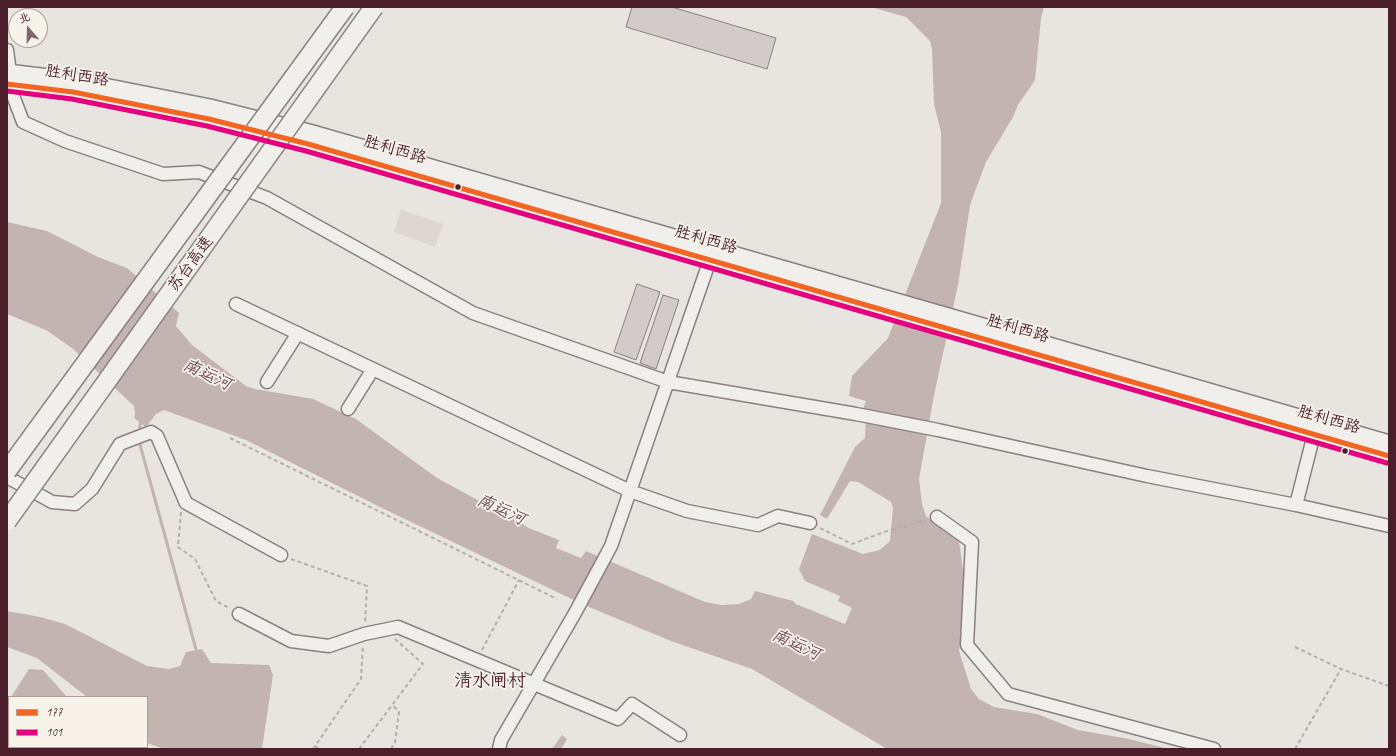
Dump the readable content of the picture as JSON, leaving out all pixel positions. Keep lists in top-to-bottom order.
{
  "streets": {
    "highway": ["苏台高速"],
    "main road": ["胜利西路"]
  },
  "districts": ["清水闸村"],
  "water": ["南运河"],
  "lines": ["transit line 177", "transit line 101"],
  "legend": ["177", "101"],
  "north": "top"
}
